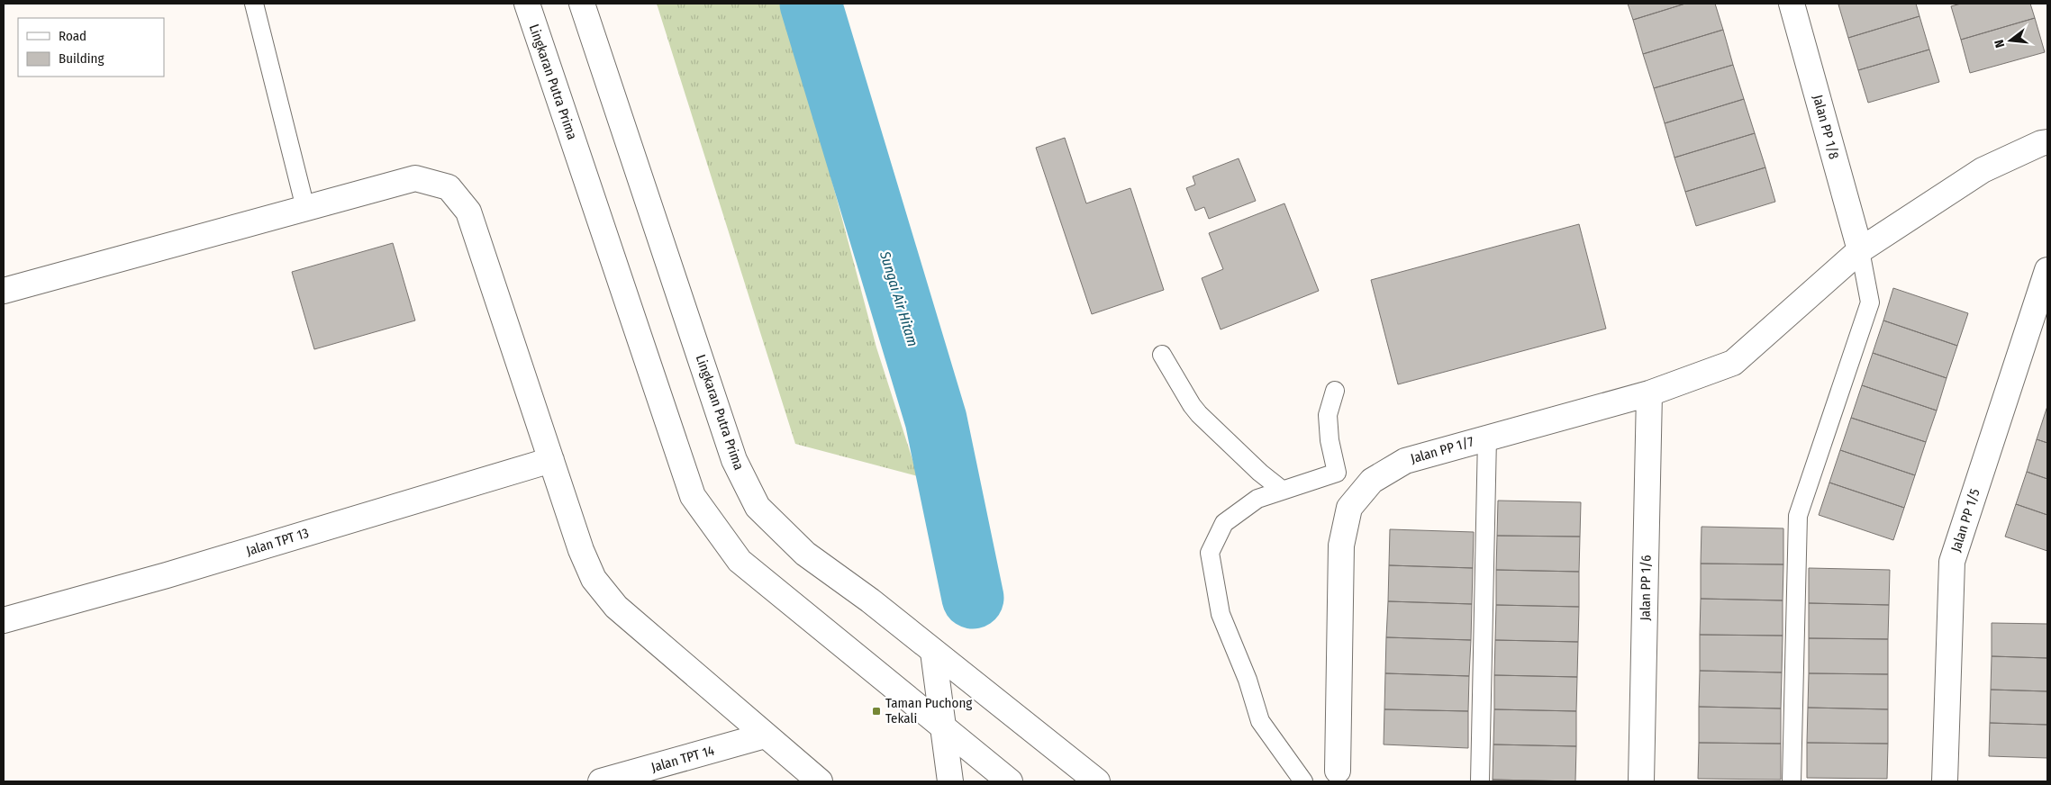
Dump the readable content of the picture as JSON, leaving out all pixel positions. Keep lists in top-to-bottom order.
{
  "streets": {
    "street": [
      "Lingkaran Putra Prima",
      "Jalan PP 1/8",
      "Jalan PP 1/7",
      "Jalan PP 1/5",
      "Jalan TPT 13",
      "Jalan PP 1/6",
      "Jalan TPT 14"
    ]
  },
  "crossings": [
    ["Jalan PP 1/8", "Jalan PP 1/7"],
    ["Jalan PP 1/7", "Jalan PP 1/6"]
  ],
  "water": ["Sungai Air Hitam"],
  "places": {
    "transit": ["Taman Puchong Tekali"]
  },
  "legend": ["Road", "Building"],
  "north": "left"
}
